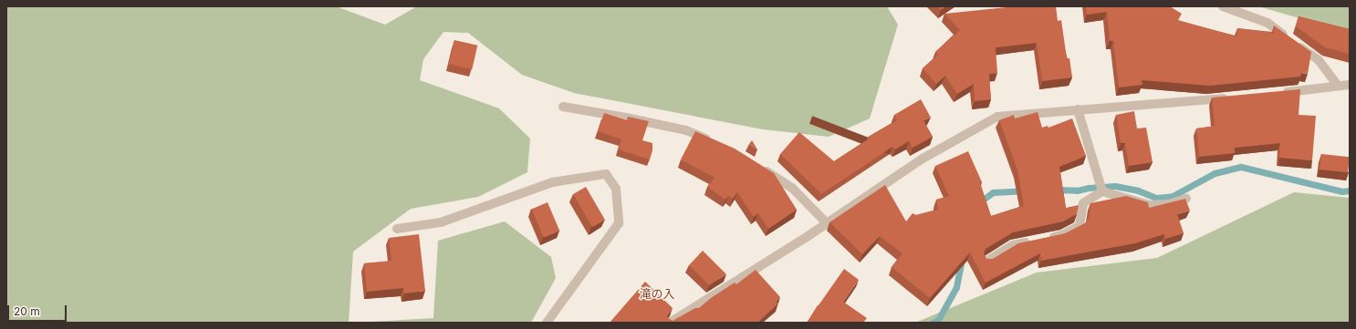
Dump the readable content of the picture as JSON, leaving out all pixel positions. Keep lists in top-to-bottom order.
{
  "districts": ["滝の入"],
  "scale_bar": "20 m"
}
